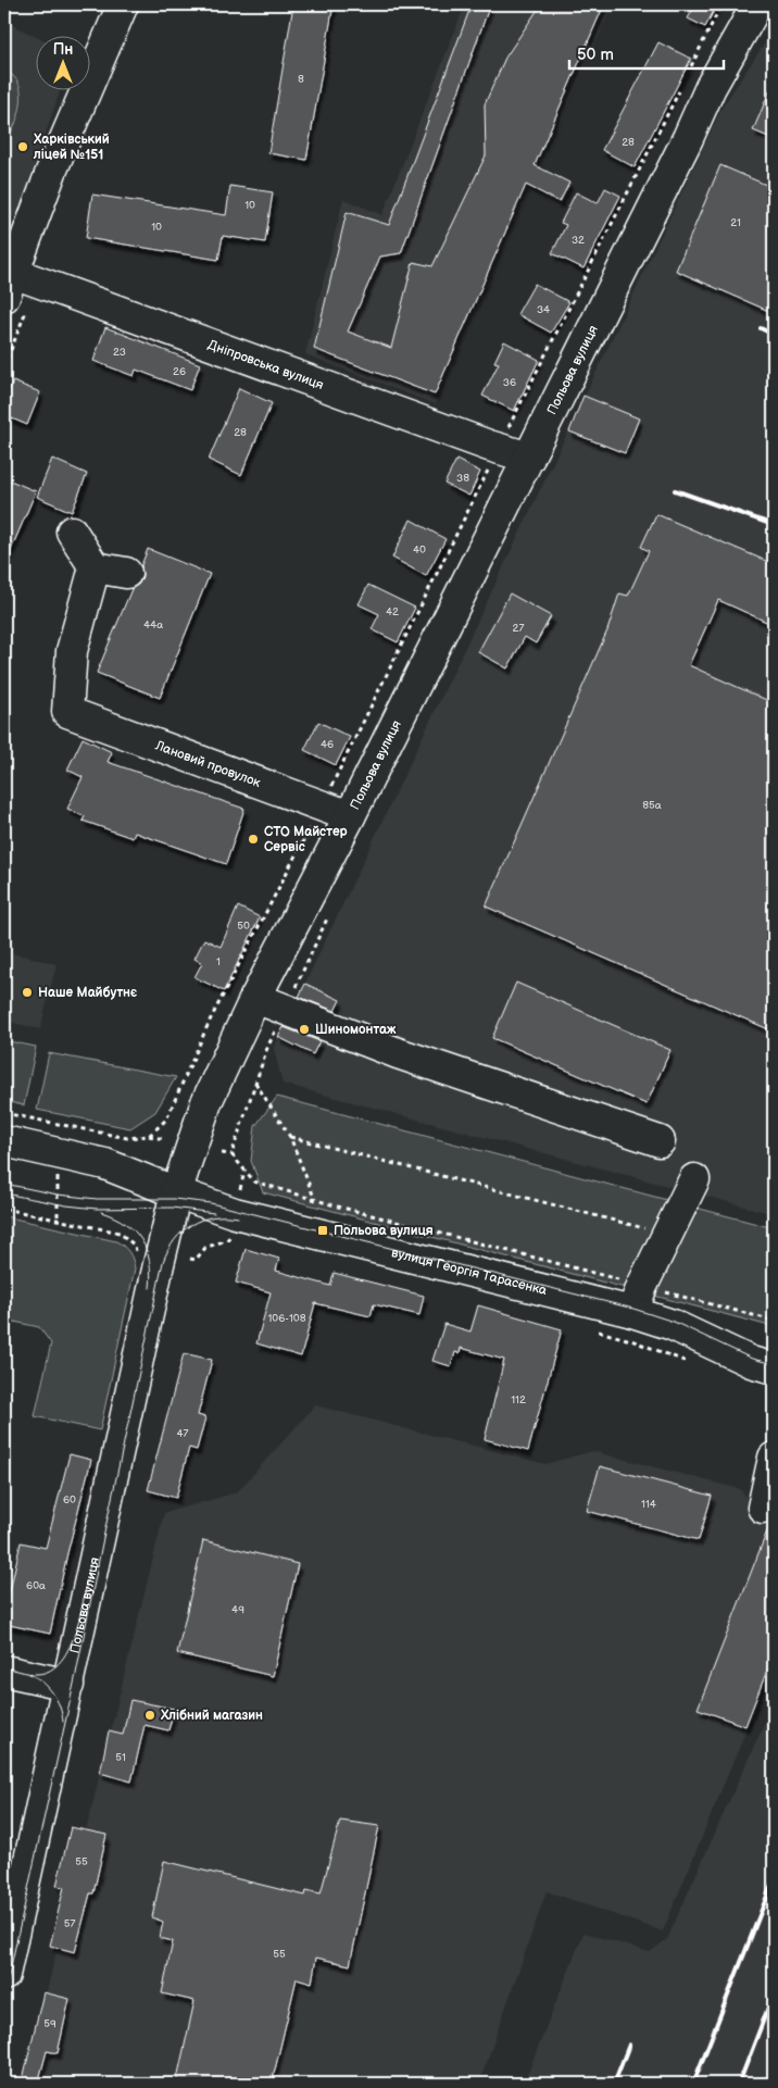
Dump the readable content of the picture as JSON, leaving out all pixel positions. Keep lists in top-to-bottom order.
{
  "streets": {
    "main road": [
      "Дніпровська вулиця",
      "Польова вулиця",
      "Лановий провулок",
      "вулиця Георгія Тарасенка"
    ]
  },
  "crossings": [
    ["Дніпровська вулиця", "Польова вулиця"],
    ["Польова вулиця", "Лановий провулок"],
    ["Польова вулиця", "вулиця Георгія Тарасенка"]
  ],
  "places": {
    "other": [
      "Харківський ліцей №151",
      "СТО Майстер Сервіс",
      "Наше Майбутнє",
      "Шиномонтаж",
      "Хлібний магазин"
    ],
    "transit": ["Польова вулиця"]
  },
  "house_numbers": [
    "8",
    "28",
    "10",
    "21",
    "10",
    "32",
    "34",
    "23",
    "26",
    "36",
    "28",
    "38",
    "40",
    "42",
    "44а",
    "27",
    "46",
    "85а",
    "50",
    "1",
    "106-108",
    "112",
    "47",
    "60",
    "114",
    "60а",
    "49",
    "51",
    "55",
    "57",
    "55",
    "59"
  ],
  "scale_bar": "50 m",
  "north": "top"
}
